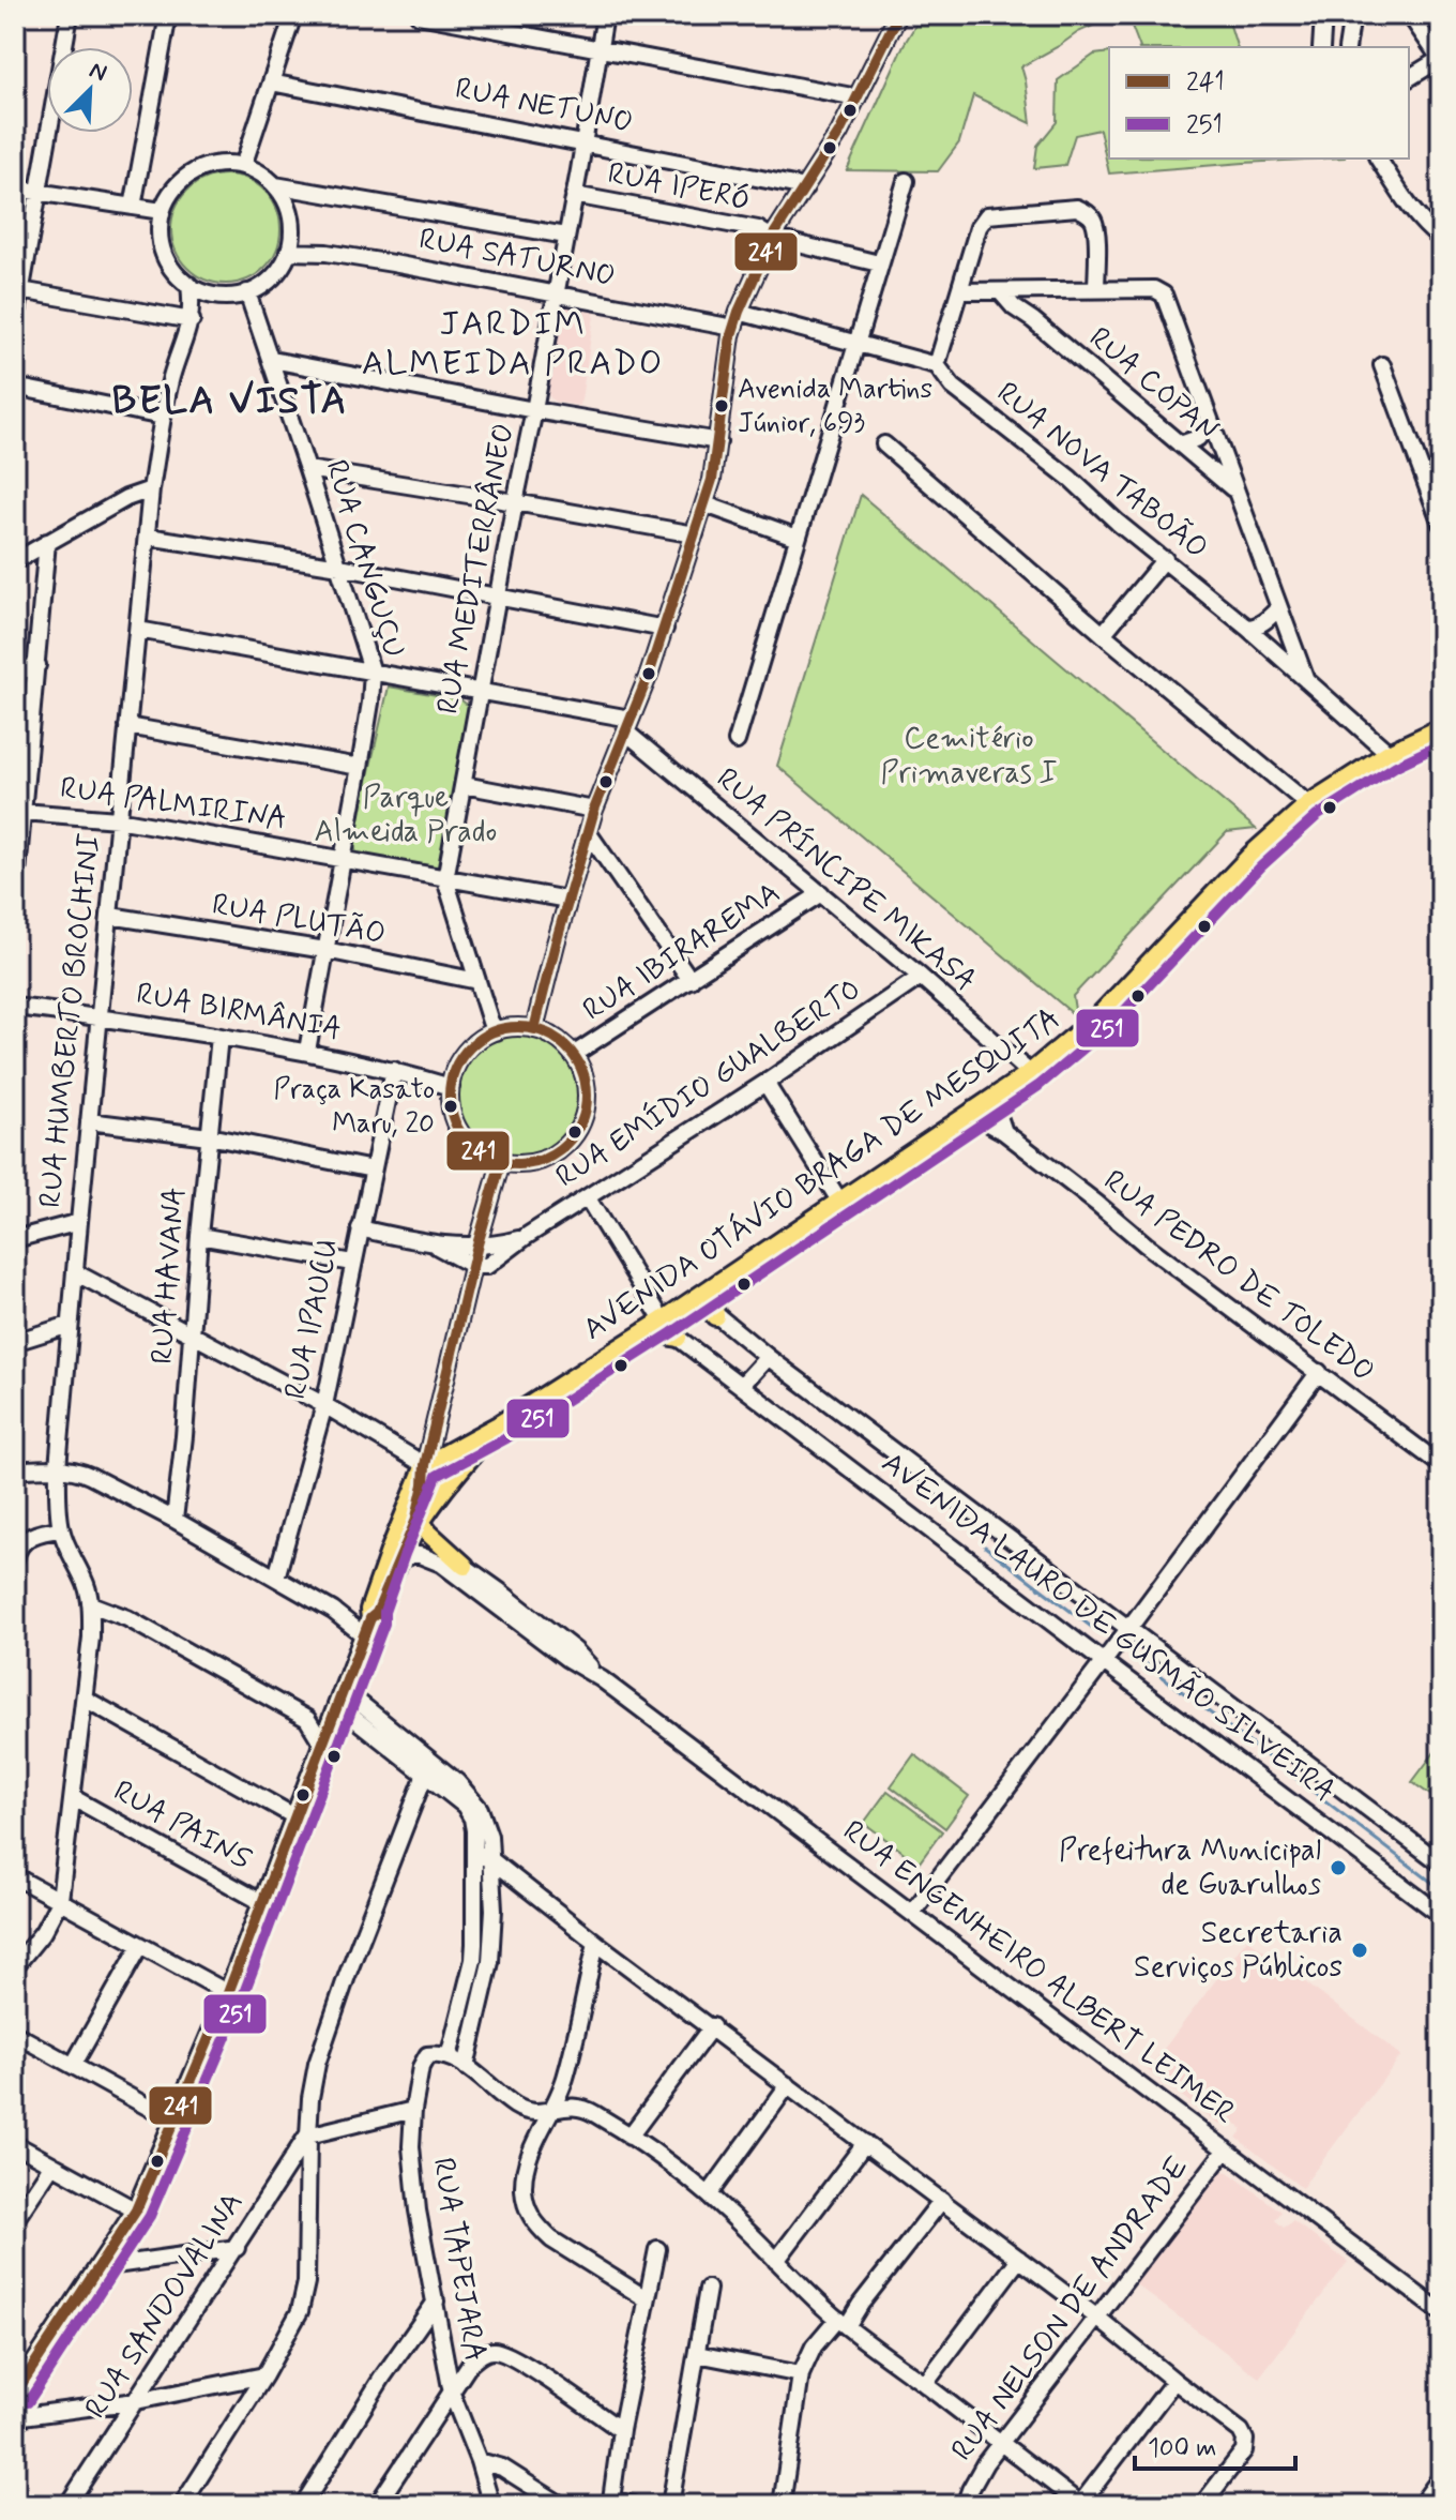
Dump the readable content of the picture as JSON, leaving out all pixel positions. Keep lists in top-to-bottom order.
{
  "streets": {
    "main road": ["AVENIDA OTÁVIO BRAGA DE MESQUITA"],
    "street": [
      "RUA NETUNO",
      "RUA IPERÓ",
      "RUA SATURNO",
      "RUA COPAN",
      "RUA NOVA TABOÃO",
      "RUA CANGUÇU",
      "RUA MEDITERRÂNEO",
      "RUA PALMIRINA",
      "RUA PRÍNCIPE MIKASA",
      "RUA PLUTÃO",
      "RUA IBIRAREMA",
      "RUA BIRMÂNIA",
      "RUA HUMBERTO BROCHINI",
      "RUA EMÍDIO GUALBERTO",
      "RUA HAVANA",
      "RUA PEDRO DE TOLEDO",
      "RUA IPAUCU",
      "AVENIDA LAURO DE GUSMÃO SILVEIRA",
      "RUA PAINS",
      "RUA ENGENHEIRO ALBERT LEIMER",
      "RUA TAPEJARA",
      "RUA SANDOVALINA",
      "RUA NELSON DE ANDRADE"
    ]
  },
  "crossings": [
    ["RUA NETUNO", "RUA MEDITERRÂNEO"],
    ["RUA IPERÓ", "RUA MEDITERRÂNEO"],
    ["RUA SATURNO", "RUA CANGUÇU"],
    ["RUA SATURNO", "RUA MEDITERRÂNEO"],
    ["RUA SATURNO", "RUA HUMBERTO BROCHINI"],
    ["RUA NOVA TABOÃO", "AVENIDA OTÁVIO BRAGA DE MESQUITA"],
    ["RUA CANGUÇU", "RUA PALMIRINA"],
    ["RUA CANGUÇU", "RUA PLUTÃO"],
    ["RUA CANGUÇU", "RUA BIRMÂNIA"],
    ["RUA CANGUÇU", "RUA HUMBERTO BROCHINI"],
    ["RUA MEDITERRÂNEO", "RUA PALMIRINA"],
    ["RUA PALMIRINA", "RUA HUMBERTO BROCHINI"],
    ["RUA PRÍNCIPE MIKASA", "RUA IBIRAREMA"],
    ["RUA PRÍNCIPE MIKASA", "RUA EMÍDIO GUALBERTO"],
    ["RUA PRÍNCIPE MIKASA", "AVENIDA OTÁVIO BRAGA DE MESQUITA"],
    ["RUA PLUTÃO", "RUA HUMBERTO BROCHINI"],
    ["RUA IBIRAREMA", "RUA BIRMÂNIA"],
    ["RUA BIRMÂNIA", "RUA HUMBERTO BROCHINI"],
    ["RUA BIRMÂNIA", "RUA HAVANA"],
    ["RUA BIRMÂNIA", "RUA IPAUCU"],
    ["RUA HUMBERTO BROCHINI", "RUA PAINS"],
    ["RUA EMÍDIO GUALBERTO", "RUA IPAUCU"],
    ["RUA EMÍDIO GUALBERTO", "AVENIDA LAURO DE GUSMÃO SILVEIRA"],
    ["AVENIDA OTÁVIO BRAGA DE MESQUITA", "RUA PEDRO DE TOLEDO"],
    ["AVENIDA OTÁVIO BRAGA DE MESQUITA", "AVENIDA LAURO DE GUSMÃO SILVEIRA"],
    ["RUA ENGENHEIRO ALBERT LEIMER", "RUA NELSON DE ANDRADE"]
  ],
  "districts": ["JARDIM ALMEIDA PRADO", "BELA VISTA"],
  "parks": ["Cemitério Primaveras I", "Parque Almeida Prado"],
  "places": [
    "Avenida Martins Júnior, 693",
    "Praça Kasato Maru, 20",
    "Prefeitura Municipal de Guarulhos",
    "Secretaria Serviços Públicos"
  ],
  "lines": ["transit line 241", "transit line 251"],
  "legend": ["241", "251"],
  "scale_bar": "100 m",
  "north": "top right"
}
